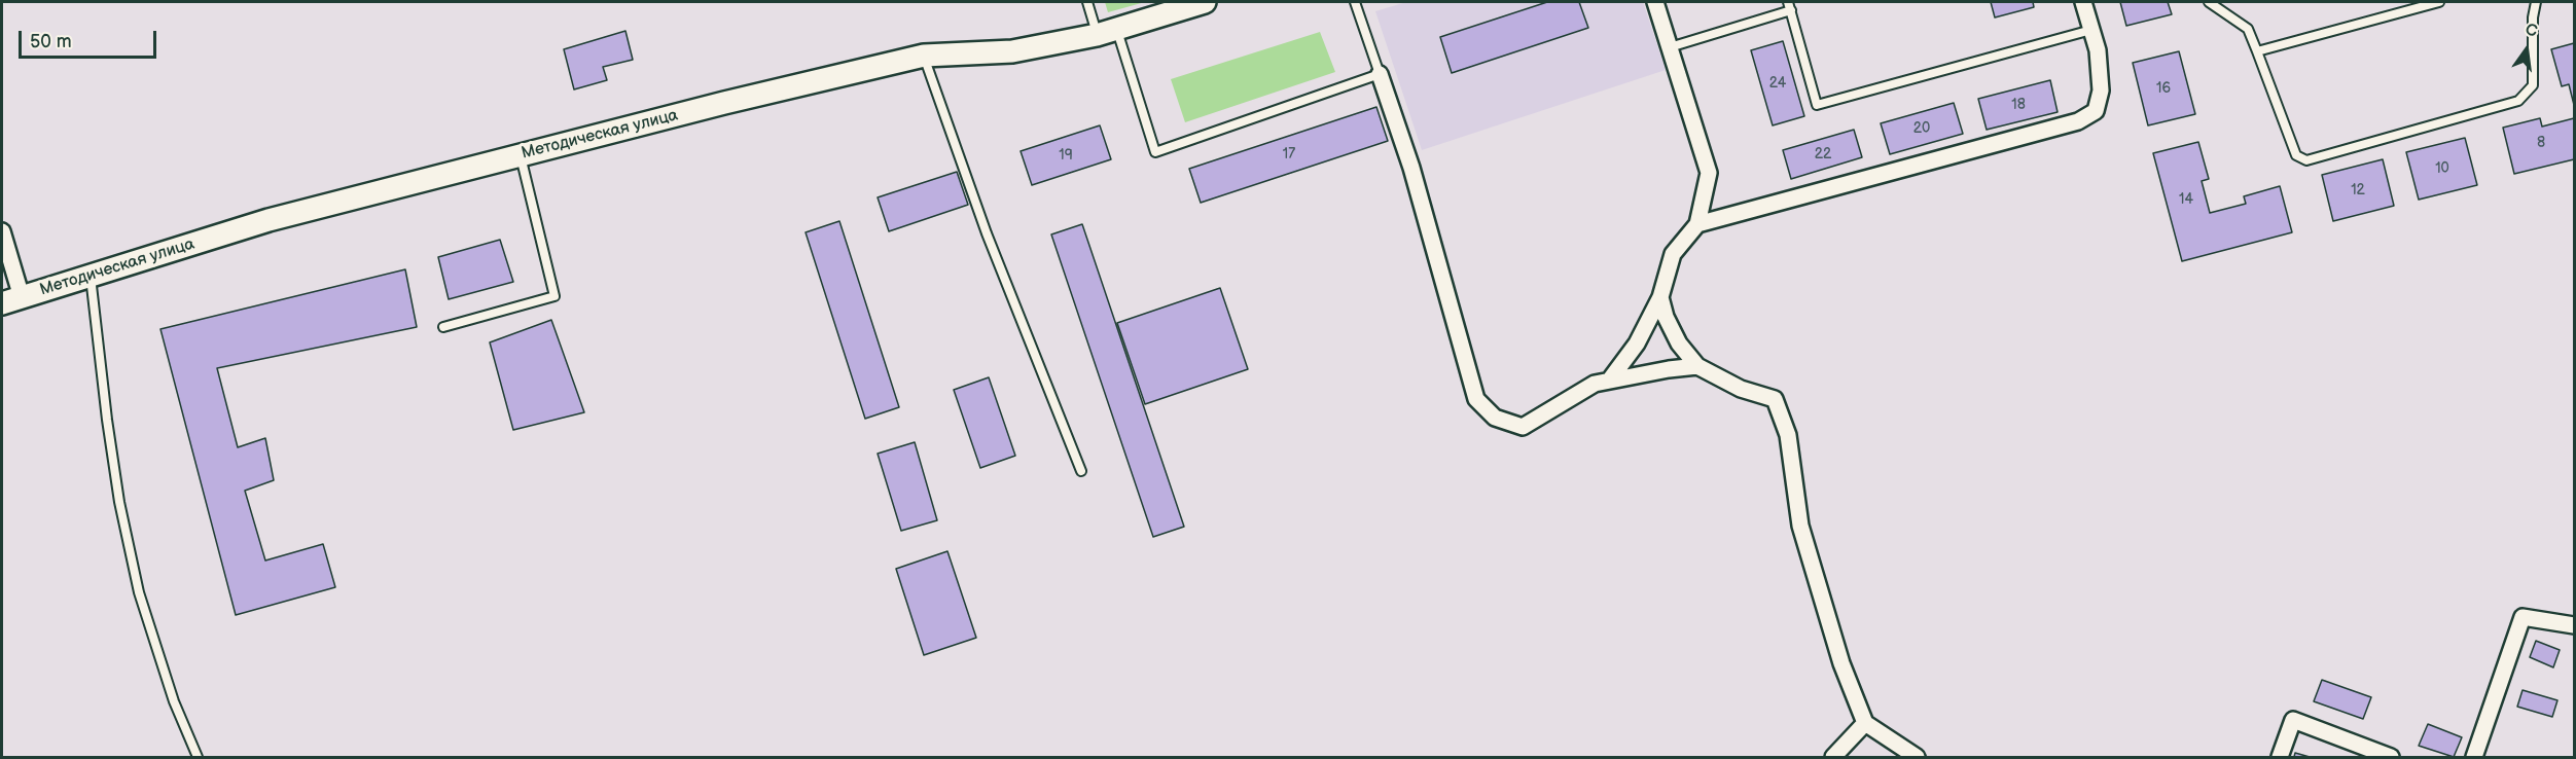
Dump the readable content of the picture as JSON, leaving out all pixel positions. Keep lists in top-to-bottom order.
{
  "streets": {
    "main road": ["Методическая улица"]
  },
  "house_numbers": [
    "24",
    "16",
    "18",
    "20",
    "8",
    "17",
    "22",
    "19",
    "10",
    "12",
    "14"
  ],
  "scale_bar": "50 m",
  "north": "top"
}
